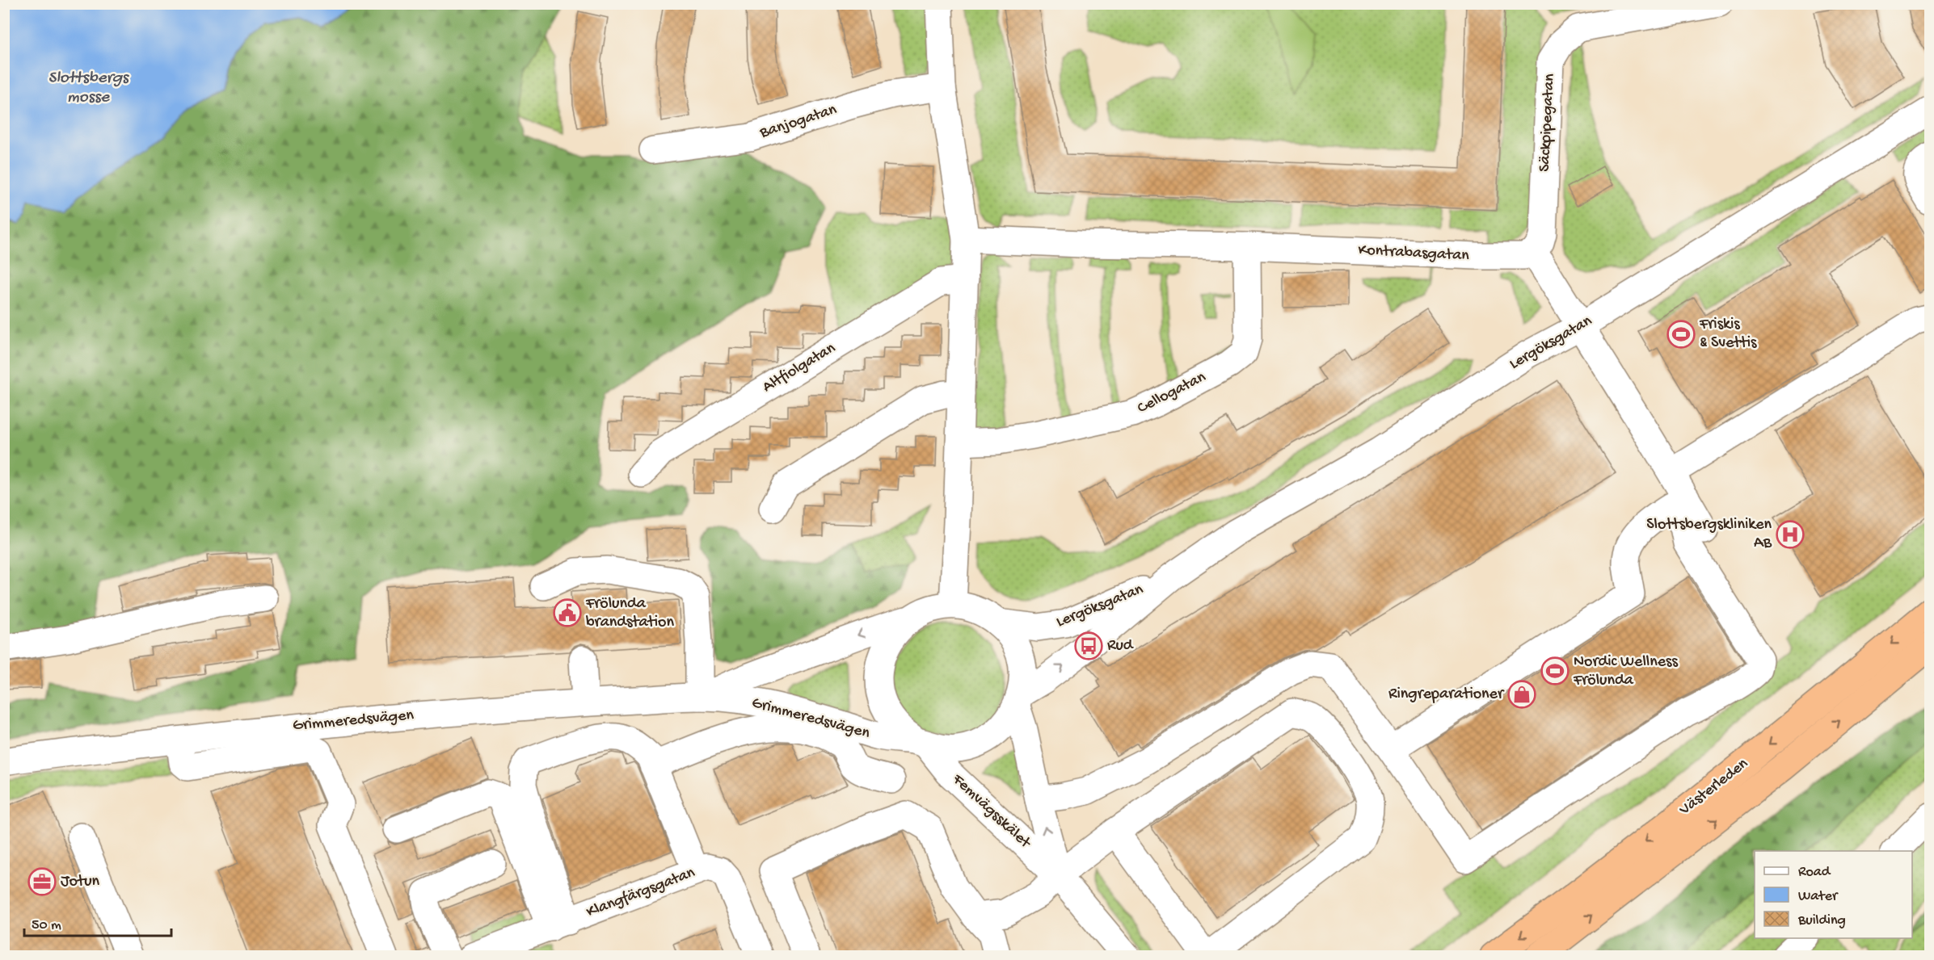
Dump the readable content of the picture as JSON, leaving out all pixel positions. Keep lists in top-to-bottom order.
{
  "streets": {
    "highway": ["Västerleden"],
    "street": [
      "Banjogatan",
      "Säckpipegatan",
      "Kontrabasgatan",
      "Lergöksgatan",
      "Altfiolgatan",
      "Cellogatan",
      "Grimmeredsvägen",
      "Femvägsskälet",
      "Klangfärgsgatan"
    ]
  },
  "crossings": [
    ["Säckpipegatan", "Kontrabasgatan"],
    ["Kontrabasgatan", "Cellogatan"],
    ["Lergöksgatan", "Grimmeredsvägen"],
    ["Lergöksgatan", "Femvägsskälet"],
    ["Grimmeredsvägen", "Femvägsskälet"]
  ],
  "water": ["Slottsbergs mosse"],
  "places": {
    "sports": ["Friskis & Svettis", "Nordic Wellness Frölunda"],
    "hospital": ["Slottsbergskliniken AB"],
    "public building": ["Frölunda brandstation"],
    "bus stop": ["Rud"],
    "shop": ["Ringreparationer"],
    "office": ["Jotun"]
  },
  "legend": ["Road", "Water", "Building"],
  "scale_bar": "50 m"
}
